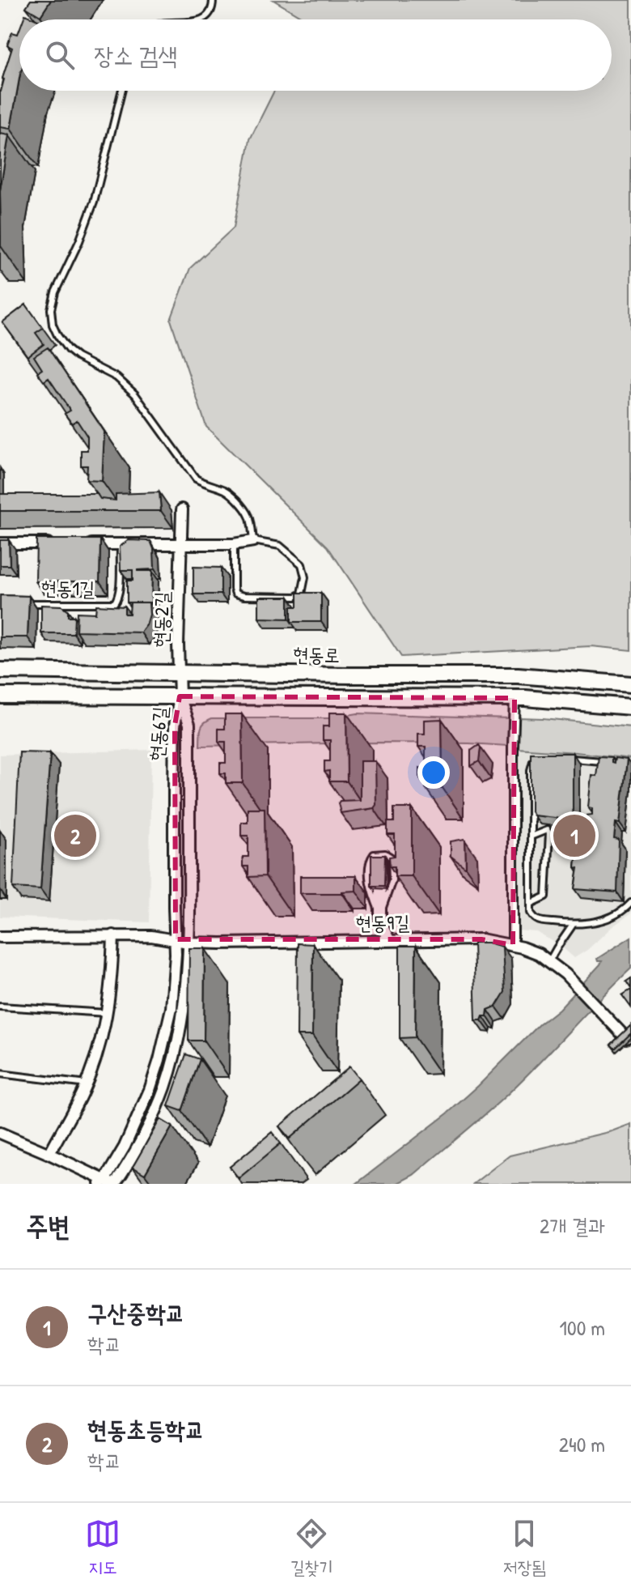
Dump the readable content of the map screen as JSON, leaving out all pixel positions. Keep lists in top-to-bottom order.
{
  "streets": {
    "main road": ["현동로"],
    "street": ["현동2길", "현동6길", "현동9길"],
    "lane": ["현동1길"]
  },
  "crossings": [
    ["현동2길", "현동로"],
    ["현동2길", "현동6길"],
    ["현동6길", "현동9길"]
  ],
  "page": {
    "search": "장소 검색",
    "pins": ["1", "2"],
    "heading": ["주변", "2개 결과"],
    "list": [
      {
        "mark": "1",
        "name": "구산중학교",
        "note": "학교",
        "value": "100 m"
      },
      {
        "mark": "2",
        "name": "현동초등학교",
        "note": "학교",
        "value": "240 m"
      }
    ],
    "nav": ["지도", "길찾기", "저장됨"]
  }
}
